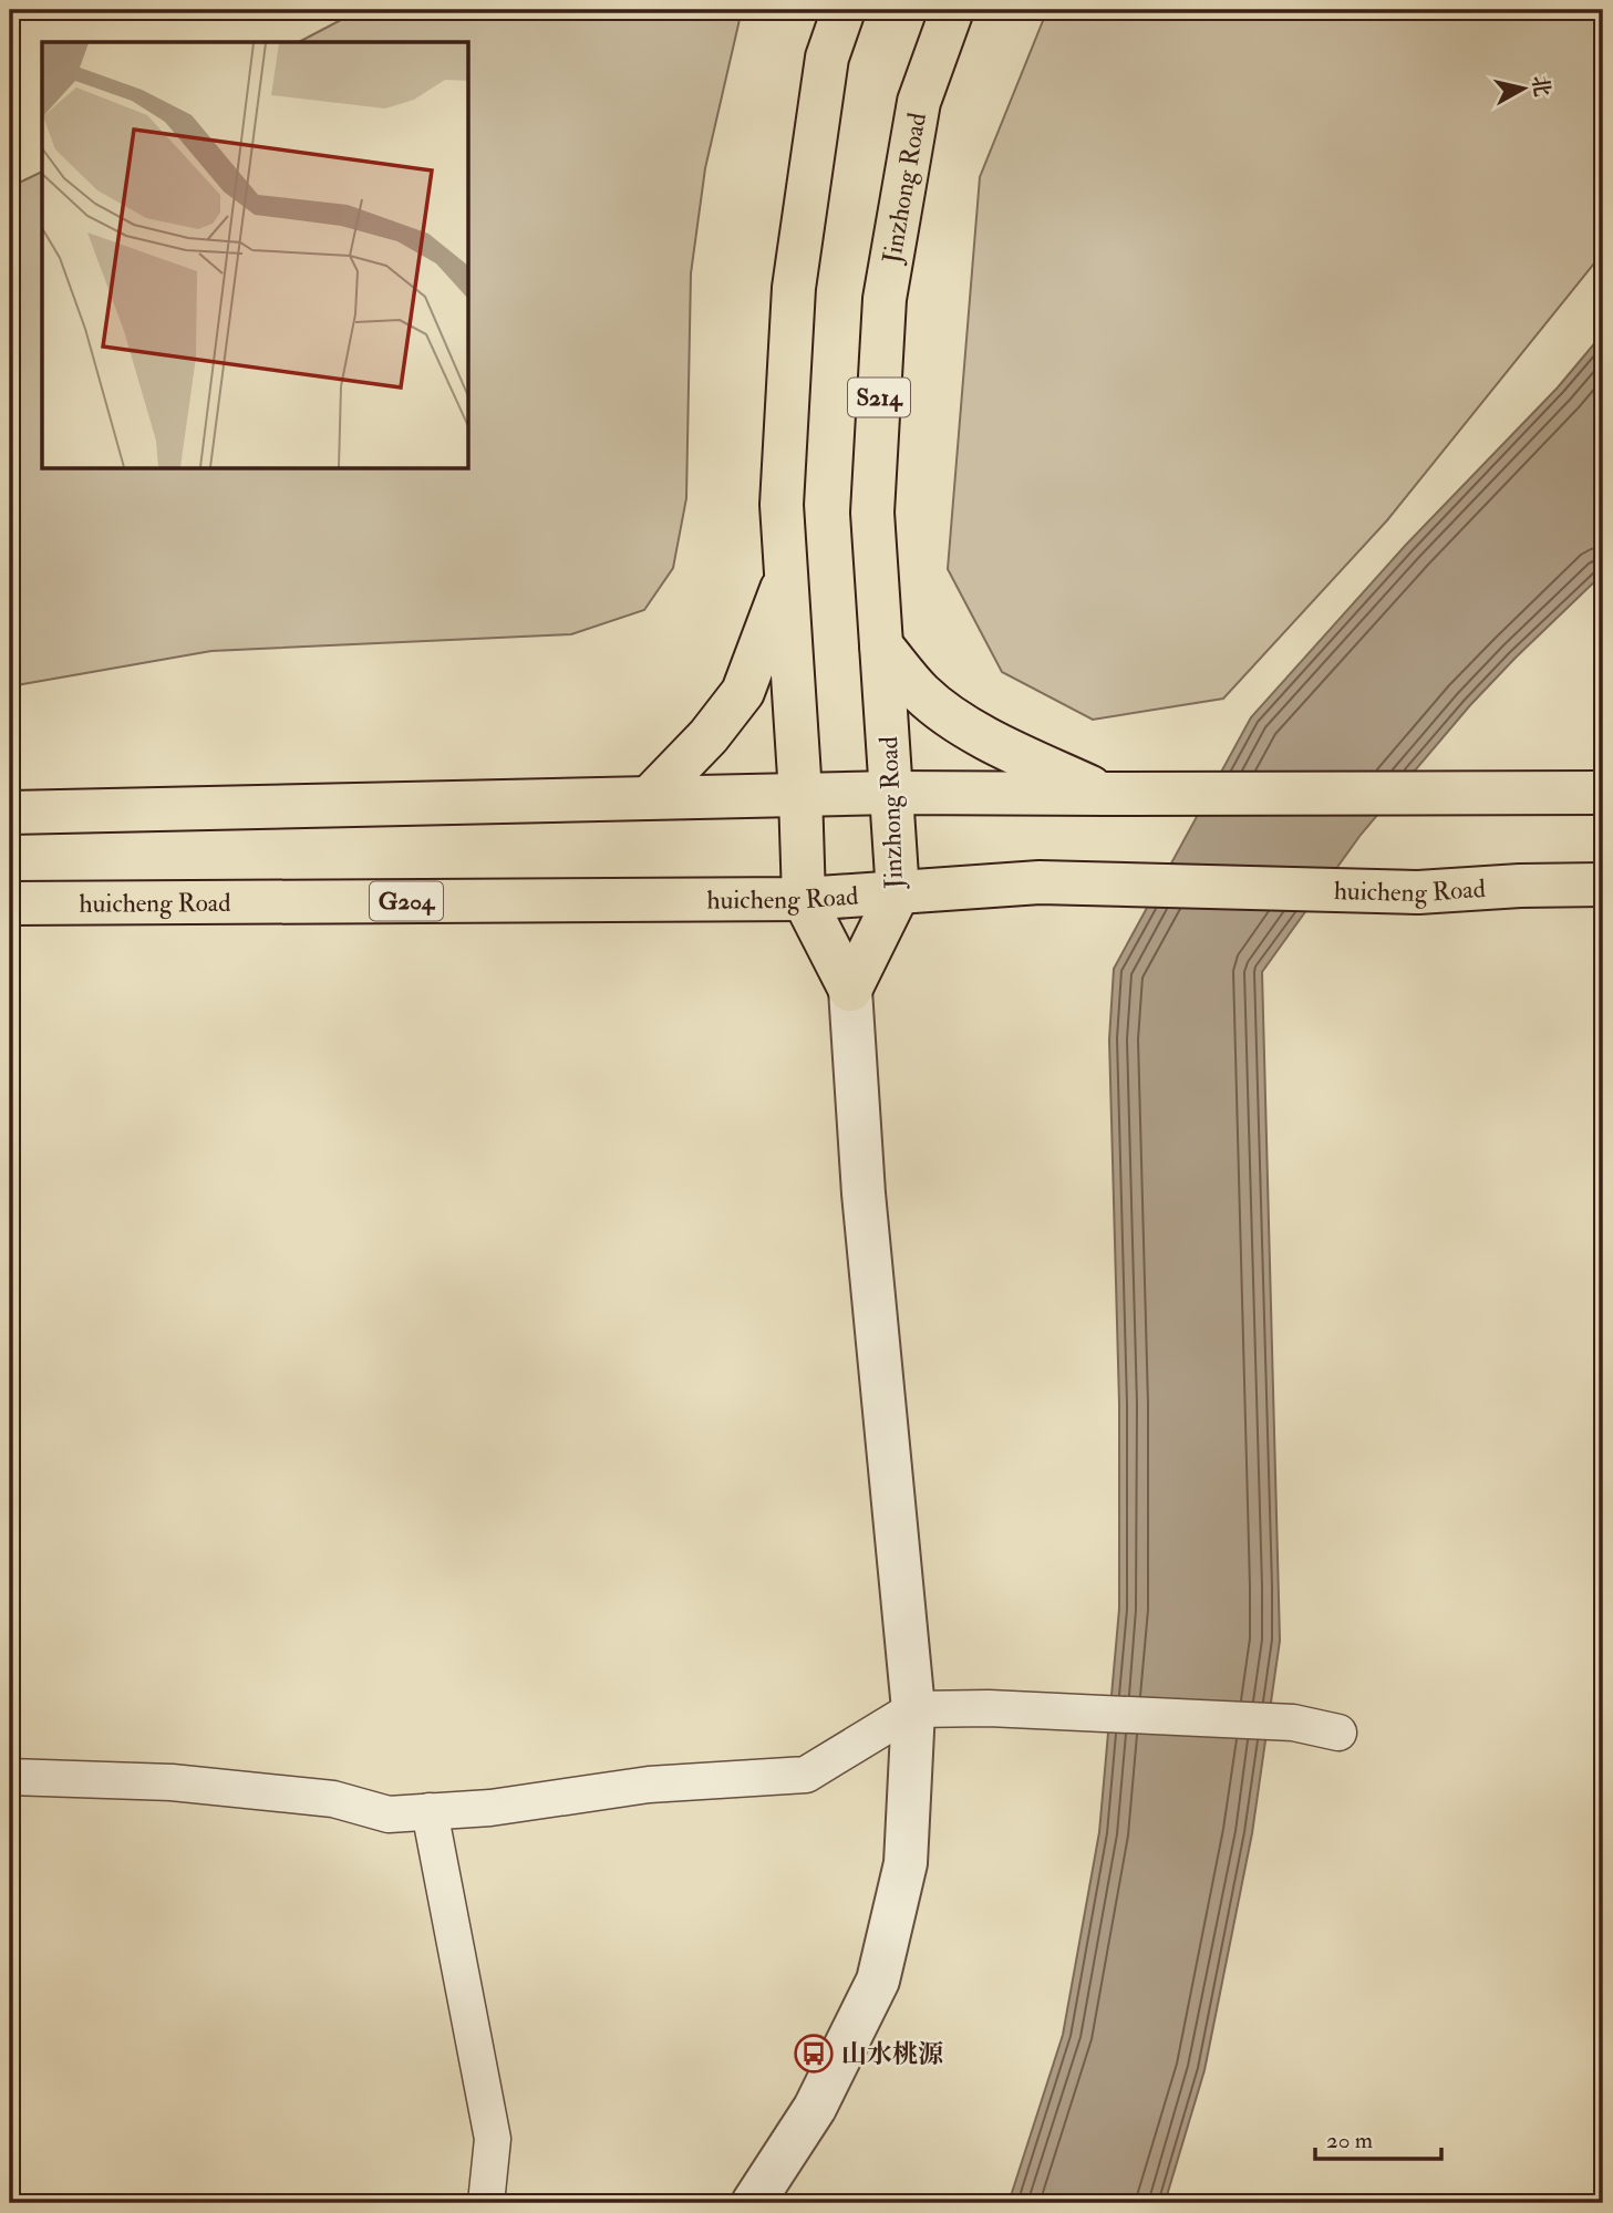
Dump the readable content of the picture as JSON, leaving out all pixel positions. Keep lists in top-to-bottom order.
{
  "streets": {
    "main road": [
      "Jinzhong Road",
      "S214",
      "huicheng Road",
      "G204"
    ]
  },
  "crossings": [
    ["Jinzhong Road", "huicheng Road"]
  ],
  "places": {
    "bus stop": ["山水桃源"]
  },
  "scale_bar": "20 m",
  "north": "right"
}
